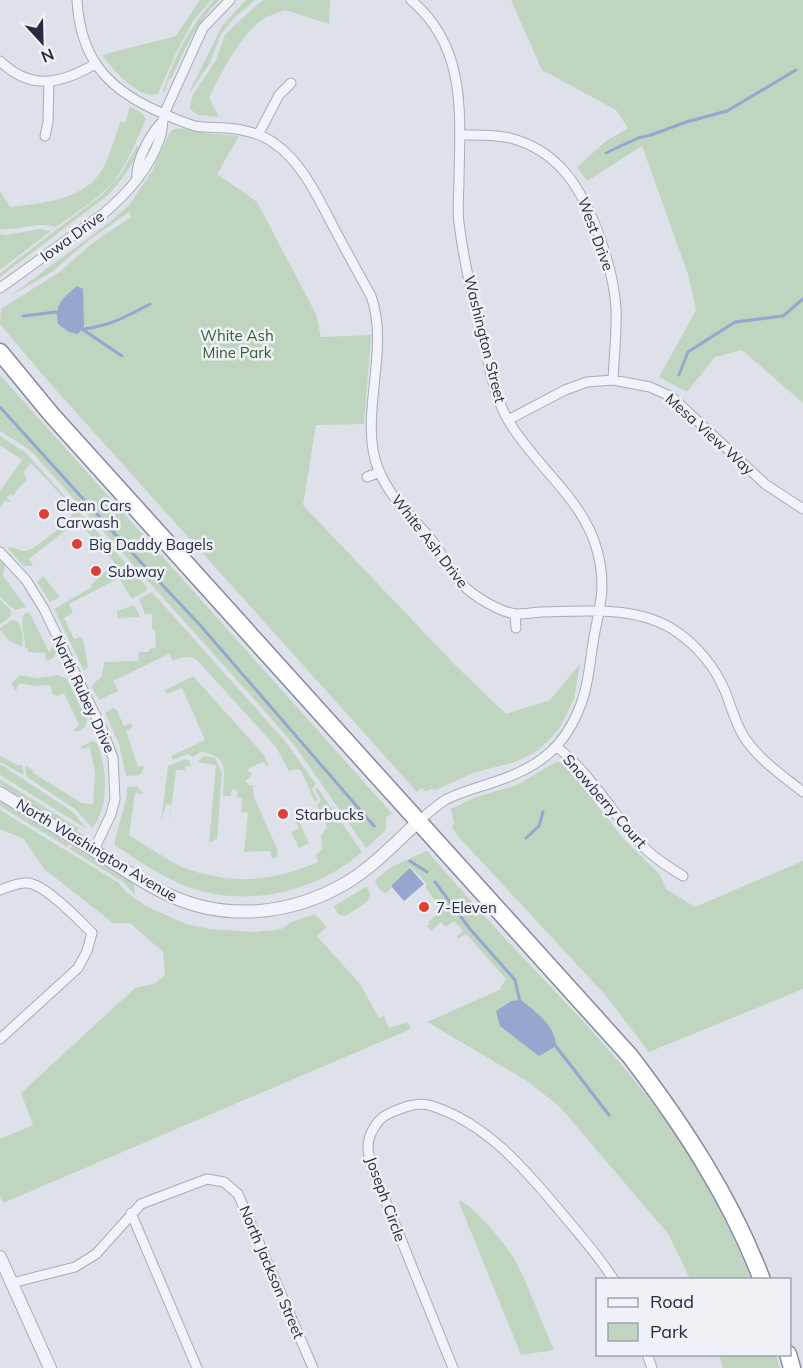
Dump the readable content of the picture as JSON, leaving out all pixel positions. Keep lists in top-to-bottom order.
{
  "streets": {
    "street": [
      "West Drive",
      "Iowa Drive",
      "Washington Street",
      "Mesa View Way",
      "White Ash Drive",
      "North Rubey Drive",
      "Snowberry Court",
      "North Washington Avenue",
      "Joseph Circle",
      "North Jackson Street"
    ]
  },
  "crossings": [
    ["West Drive", "Washington Street"],
    ["West Drive", "Mesa View Way"],
    ["Iowa Drive", "White Ash Drive"],
    ["Washington Street", "Mesa View Way"],
    ["Washington Street", "White Ash Drive"],
    ["Washington Street", "Snowberry Court"],
    ["Washington Street", "North Washington Avenue"],
    ["North Rubey Drive", "North Washington Avenue"]
  ],
  "parks": ["White Ash Mine Park"],
  "places": [
    "Clean Cars Carwash",
    "Big Daddy Bagels",
    "Subway",
    "Starbucks",
    "7-Eleven"
  ],
  "legend": ["Road", "Park"],
  "north": "bottom"
}
